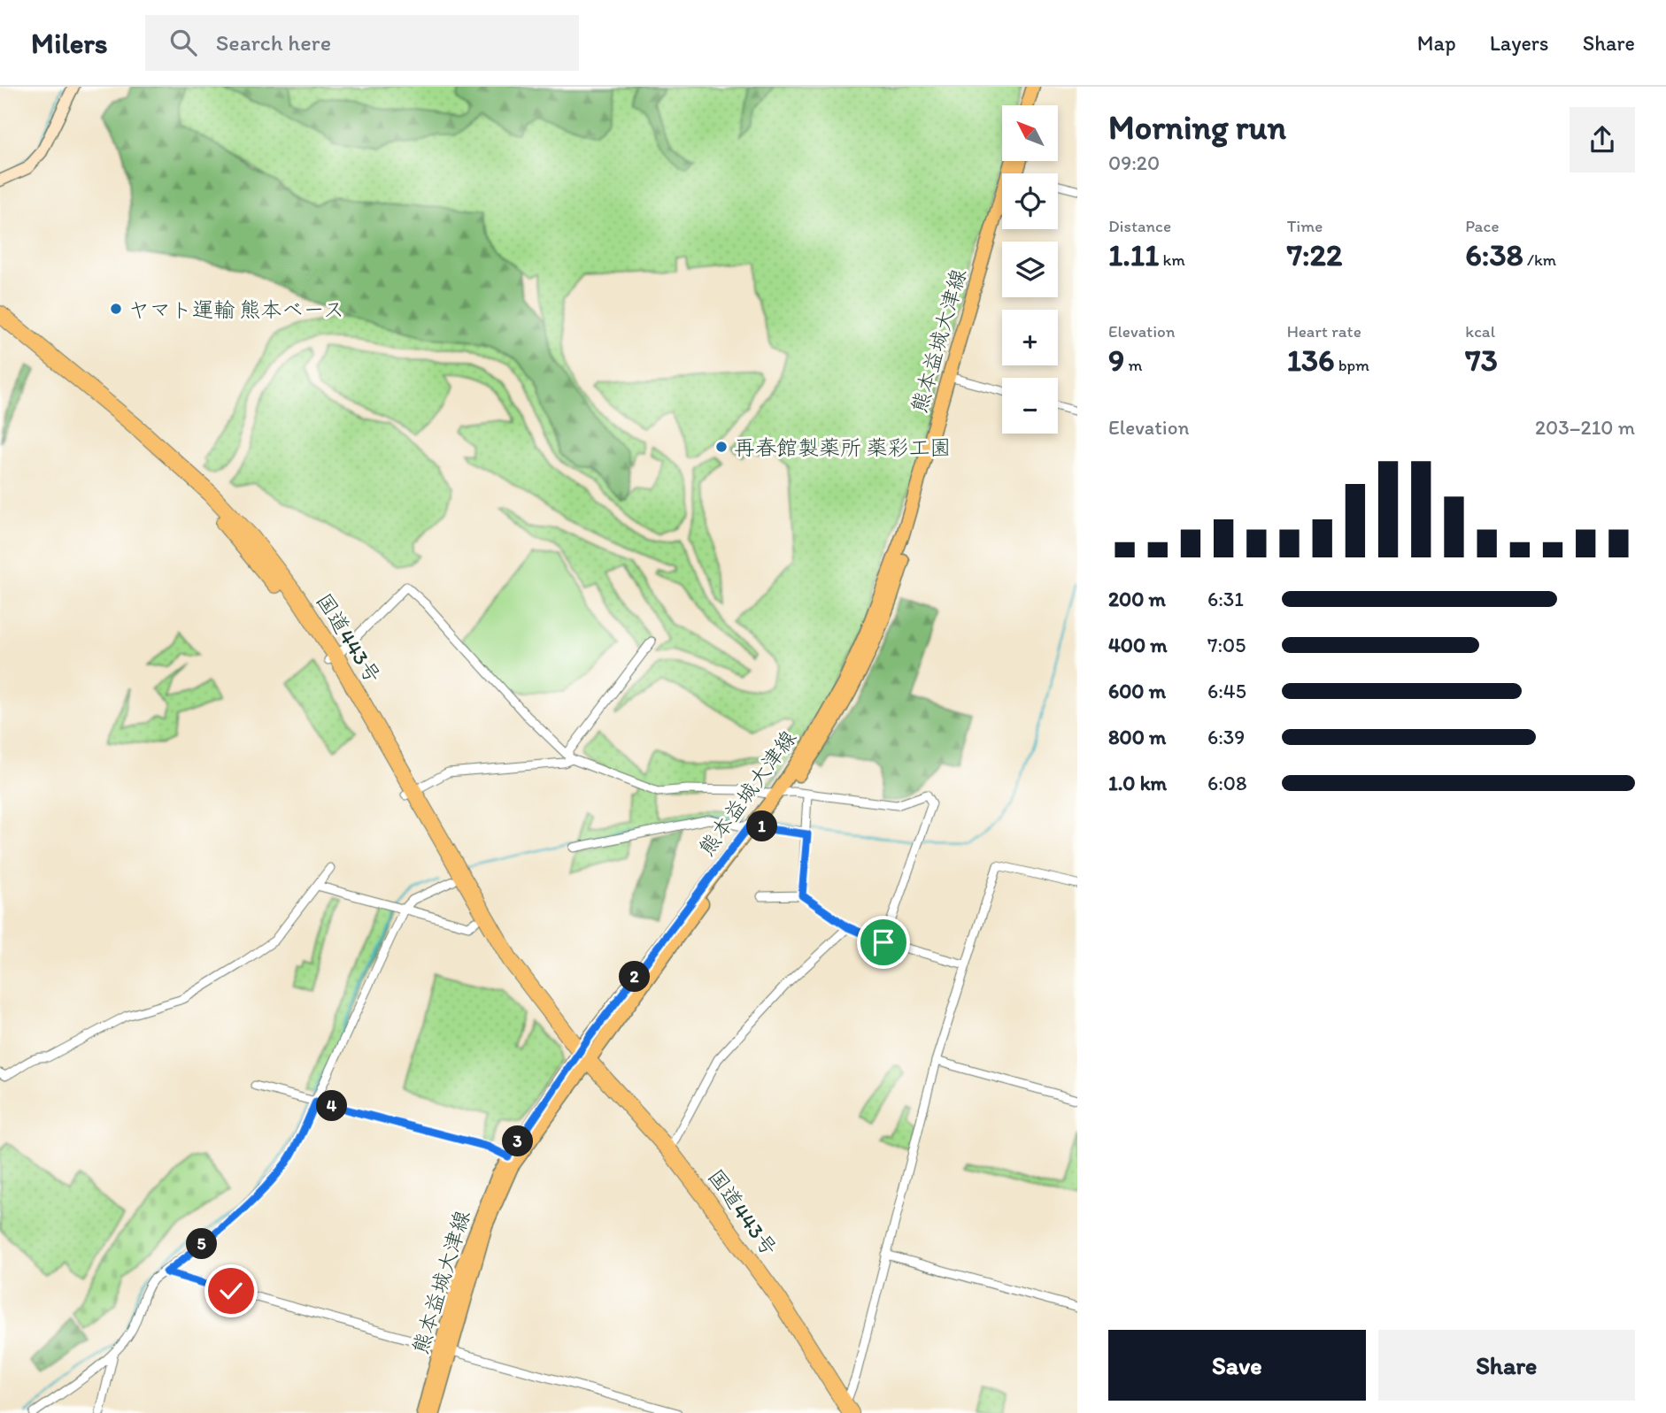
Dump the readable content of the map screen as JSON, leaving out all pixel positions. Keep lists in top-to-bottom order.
{
  "streets": {
    "highway": ["国道443号"],
    "main road": ["熊本益城大津線"]
  },
  "crossings": [
    ["熊本益城大津線", "国道443号"]
  ],
  "places": ["ヤマト運輸 熊本ベース", "再春館製薬所 薬彩工園"],
  "north": "top left",
  "page": {
    "header": "Milers",
    "search": "Search here",
    "nav": ["Map", "Layers", "Share"],
    "heading": ["Morning run", "09:20"],
    "map_buttons": ["+", "−"],
    "stats": [
      ["Distance", "1.11 km"],
      ["Time", "7:22"],
      ["Pace", "6:38 /km"],
      ["Elevation", "9 m"],
      ["Heart rate", "136 bpm"],
      ["kcal", "73"]
    ],
    "chart": ["Elevation", "203–210 m"],
    "list": [
      {
        "name": "200 m",
        "note": "6:31"
      },
      {
        "name": "400 m",
        "note": "7:05"
      },
      {
        "name": "600 m",
        "note": "6:45"
      },
      {
        "name": "800 m",
        "note": "6:39"
      },
      {
        "name": "1.0 km",
        "note": "6:08"
      }
    ],
    "pins": [
      "1",
      "2",
      "4",
      "3",
      "5"
    ],
    "buttons": ["Save", "Share"]
  }
}
